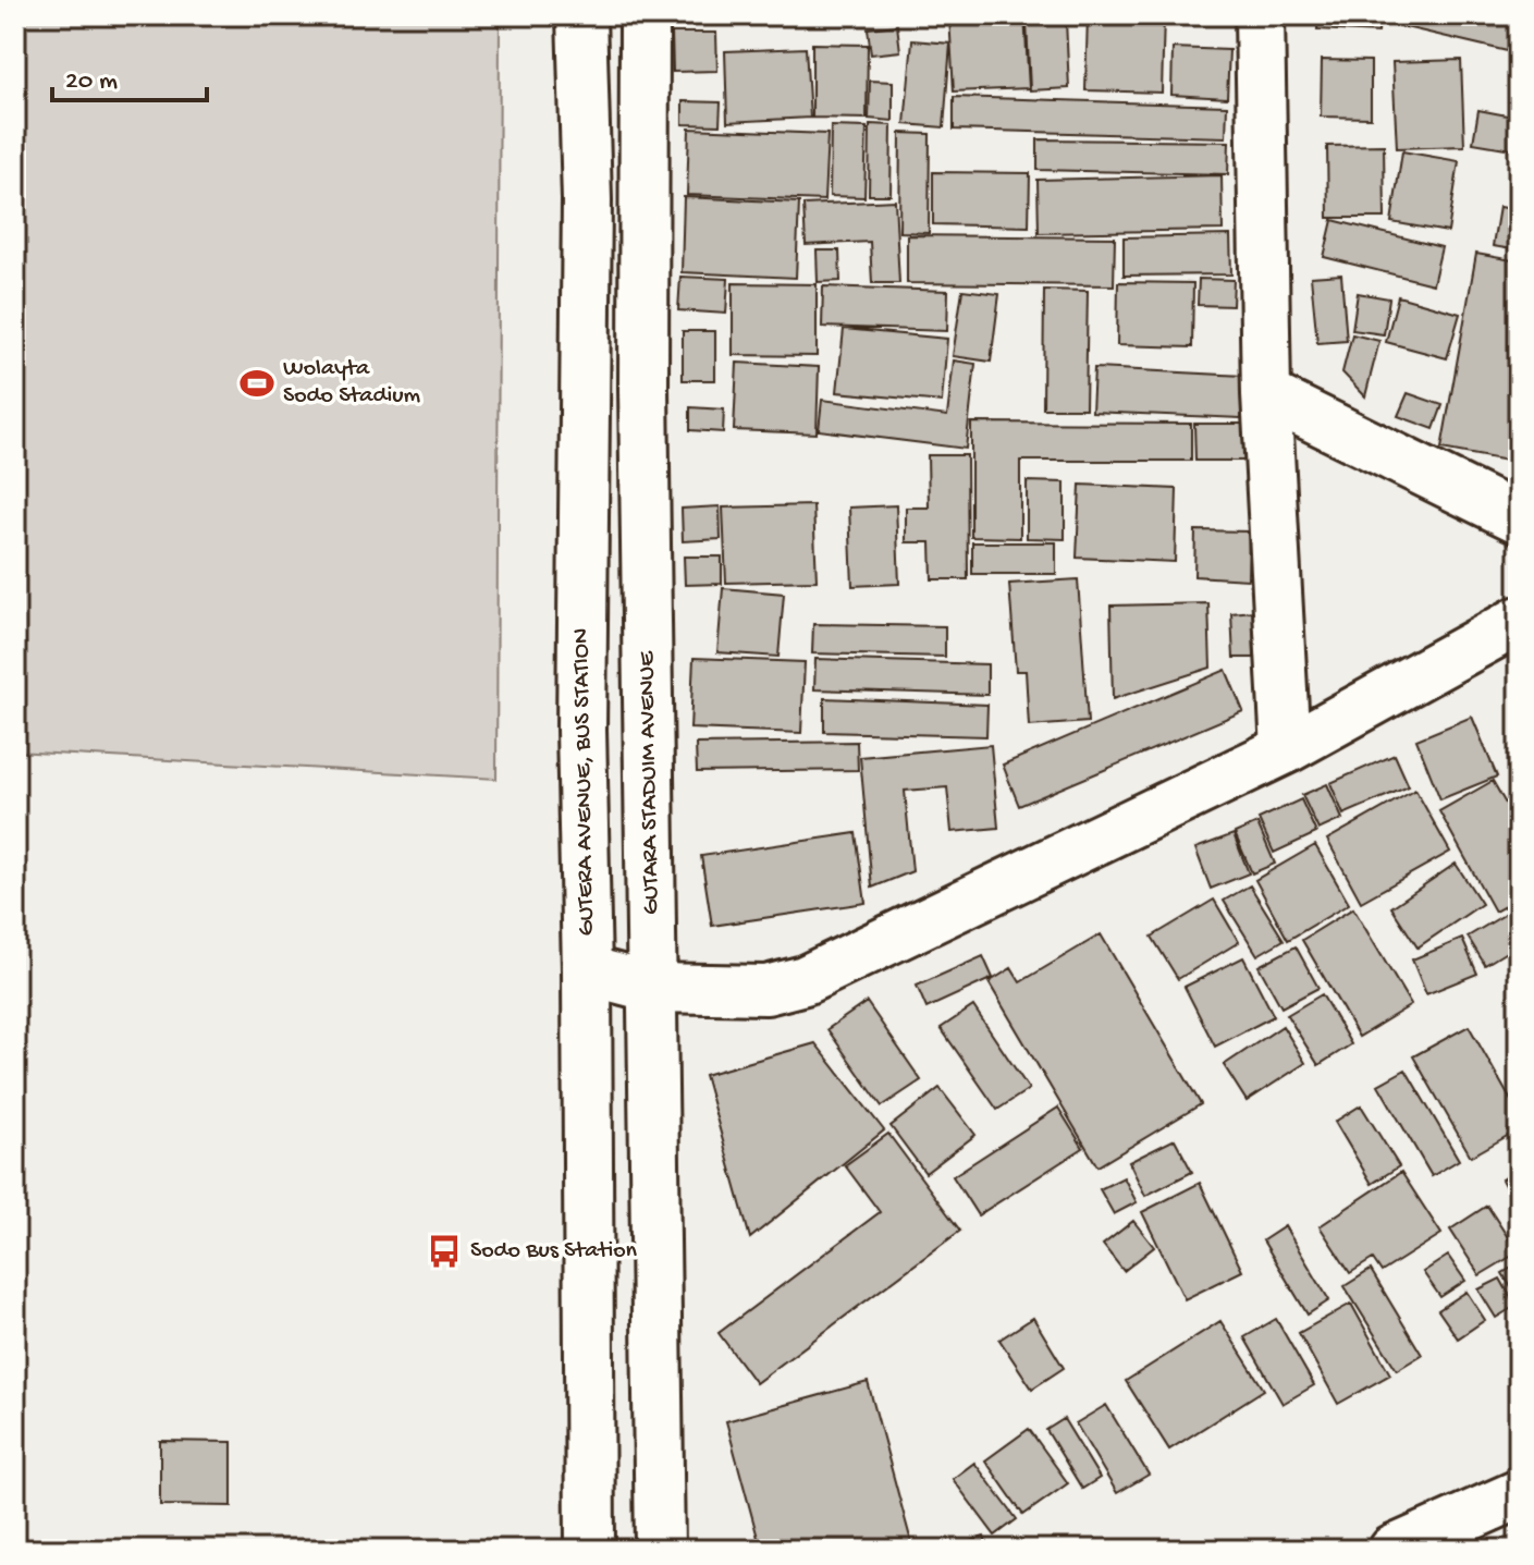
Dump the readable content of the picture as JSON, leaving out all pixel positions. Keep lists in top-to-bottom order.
{
  "streets": {
    "main road": ["GUTERA AVENUE, BUS STATION", "GUTARA STADUIM AVENUE"]
  },
  "places": {
    "sports": ["Wolayta Sodo Stadium"],
    "bus stop": ["Sodo Bus Station"]
  },
  "scale_bar": "20 m"
}
